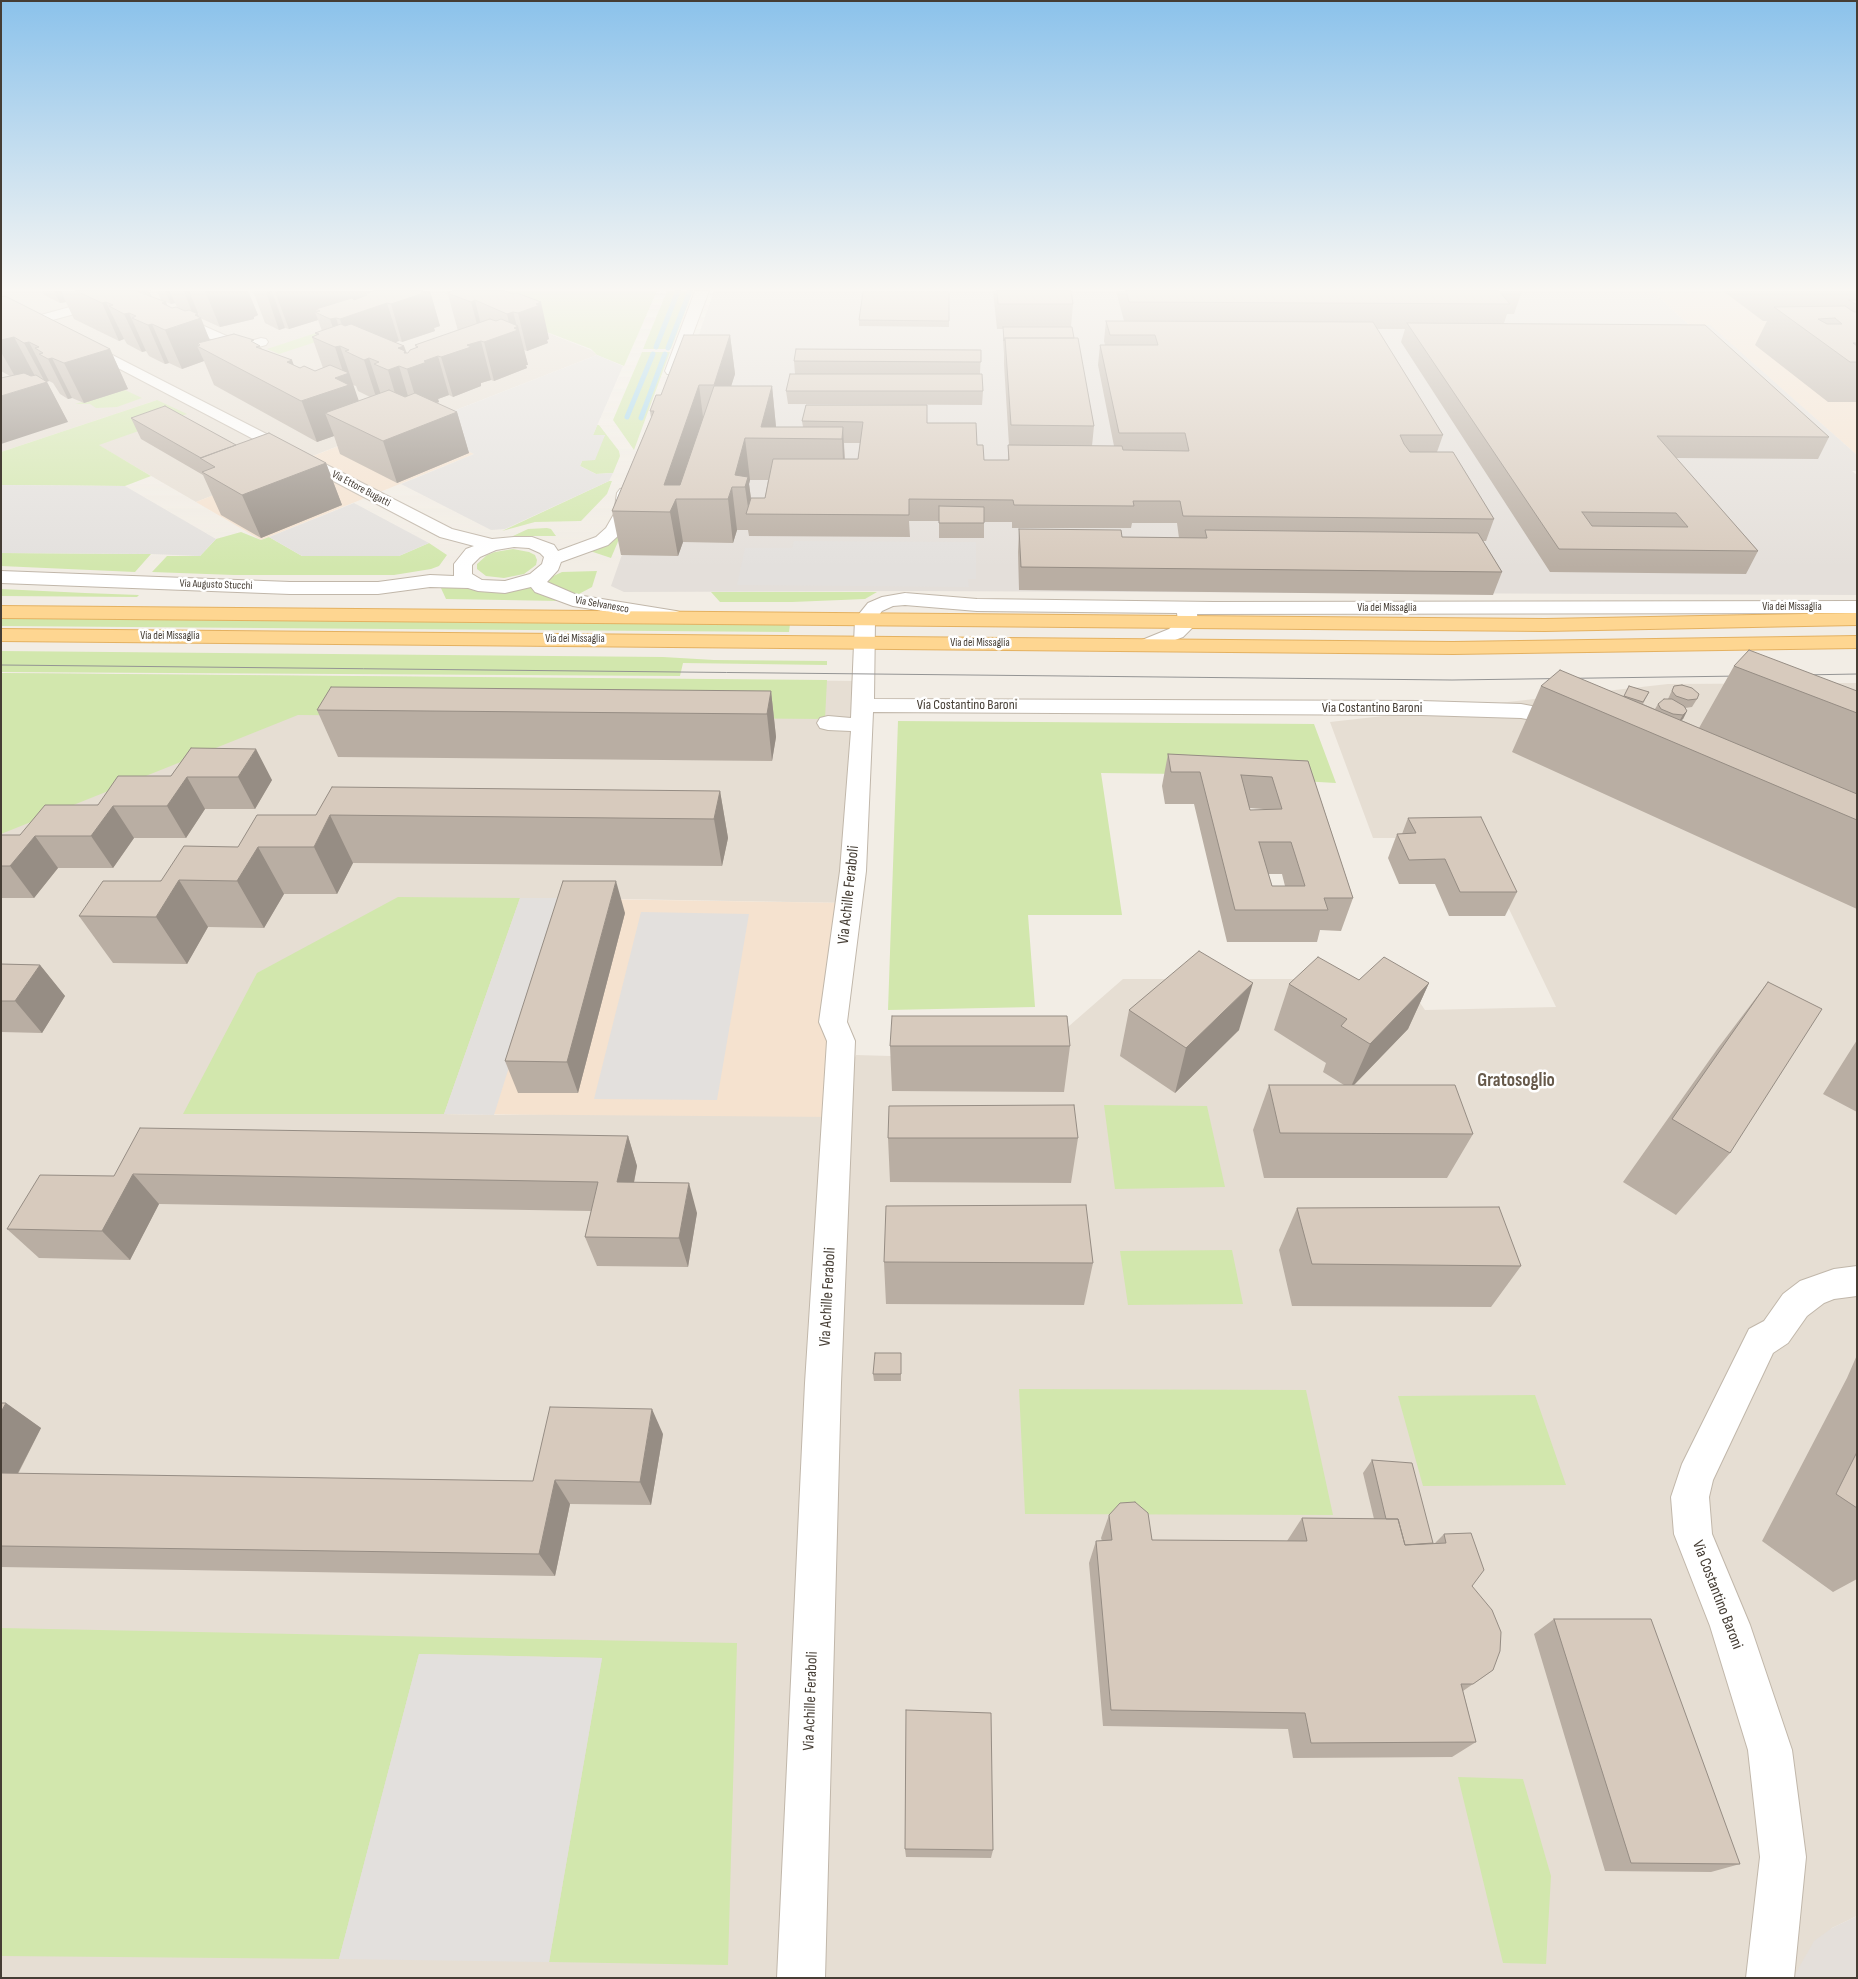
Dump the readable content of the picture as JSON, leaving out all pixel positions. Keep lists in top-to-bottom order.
{
  "streets": {
    "main road": ["Via dei Missaglia"],
    "street": [
      "Via Ettore Bugatti",
      "Via Augusto Stucchi",
      "Via Selvanesco",
      "Via Costantino Baroni",
      "Via Achille Feraboli"
    ]
  },
  "crossings": [
    ["Via Ettore Bugatti", "Via Augusto Stucchi"],
    ["Via Augusto Stucchi", "Via Selvanesco"],
    ["Via Selvanesco", "Via dei Missaglia"],
    ["Via dei Missaglia", "Via Achille Feraboli"],
    ["Via Costantino Baroni", "Via Achille Feraboli"]
  ],
  "districts": ["Gratosoglio"]
}
